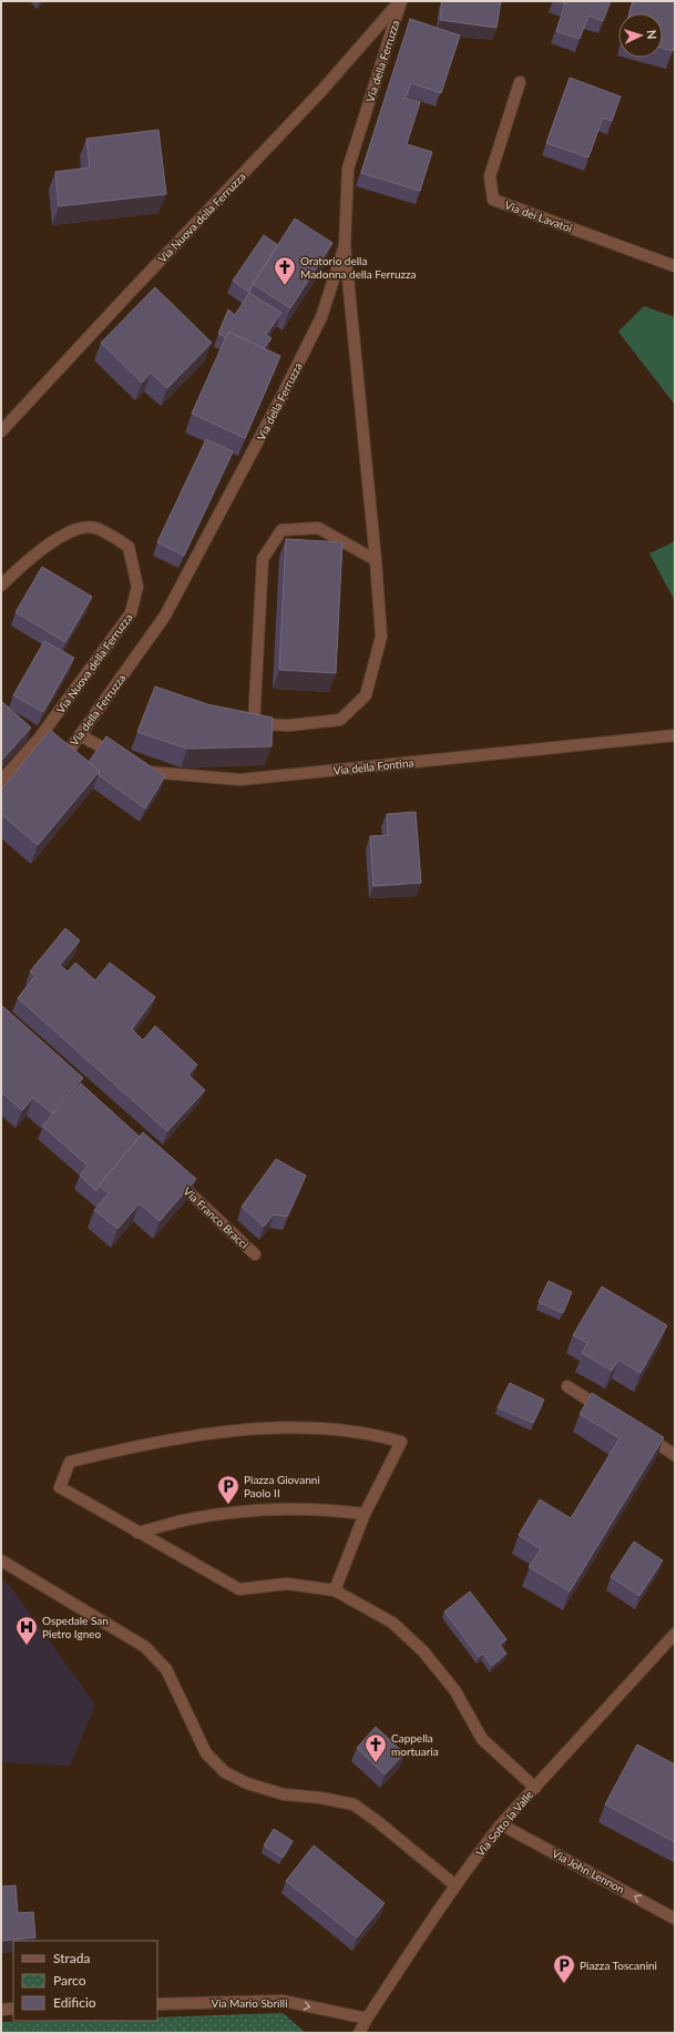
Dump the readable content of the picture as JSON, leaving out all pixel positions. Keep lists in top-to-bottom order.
{
  "streets": {
    "street": [
      "Via della Ferruzza",
      "Via dei Lavatoi",
      "Via Nuova della Ferruzza",
      "Via della Fontina",
      "Via Franco Bracci",
      "Via Sotto la Valle",
      "Via John Lennon",
      "Via Mario Sbrilli"
    ]
  },
  "crossings": [
    ["Via della Ferruzza", "Via Nuova della Ferruzza"],
    ["Via Sotto la Valle", "Via John Lennon"],
    ["Via Sotto la Valle", "Via Mario Sbrilli"]
  ],
  "one_way": ["Via John Lennon", "Via Mario Sbrilli"],
  "places": {
    "church": ["Oratorio della Madonna della Ferruzza", "Cappella mortuaria"],
    "parking": ["Piazza Giovanni Paolo II", "Piazza Toscanini"],
    "hospital": ["Ospedale San Pietro Igneo"]
  },
  "legend": ["Strada", "Parco", "Edificio"],
  "north": "right"
}
